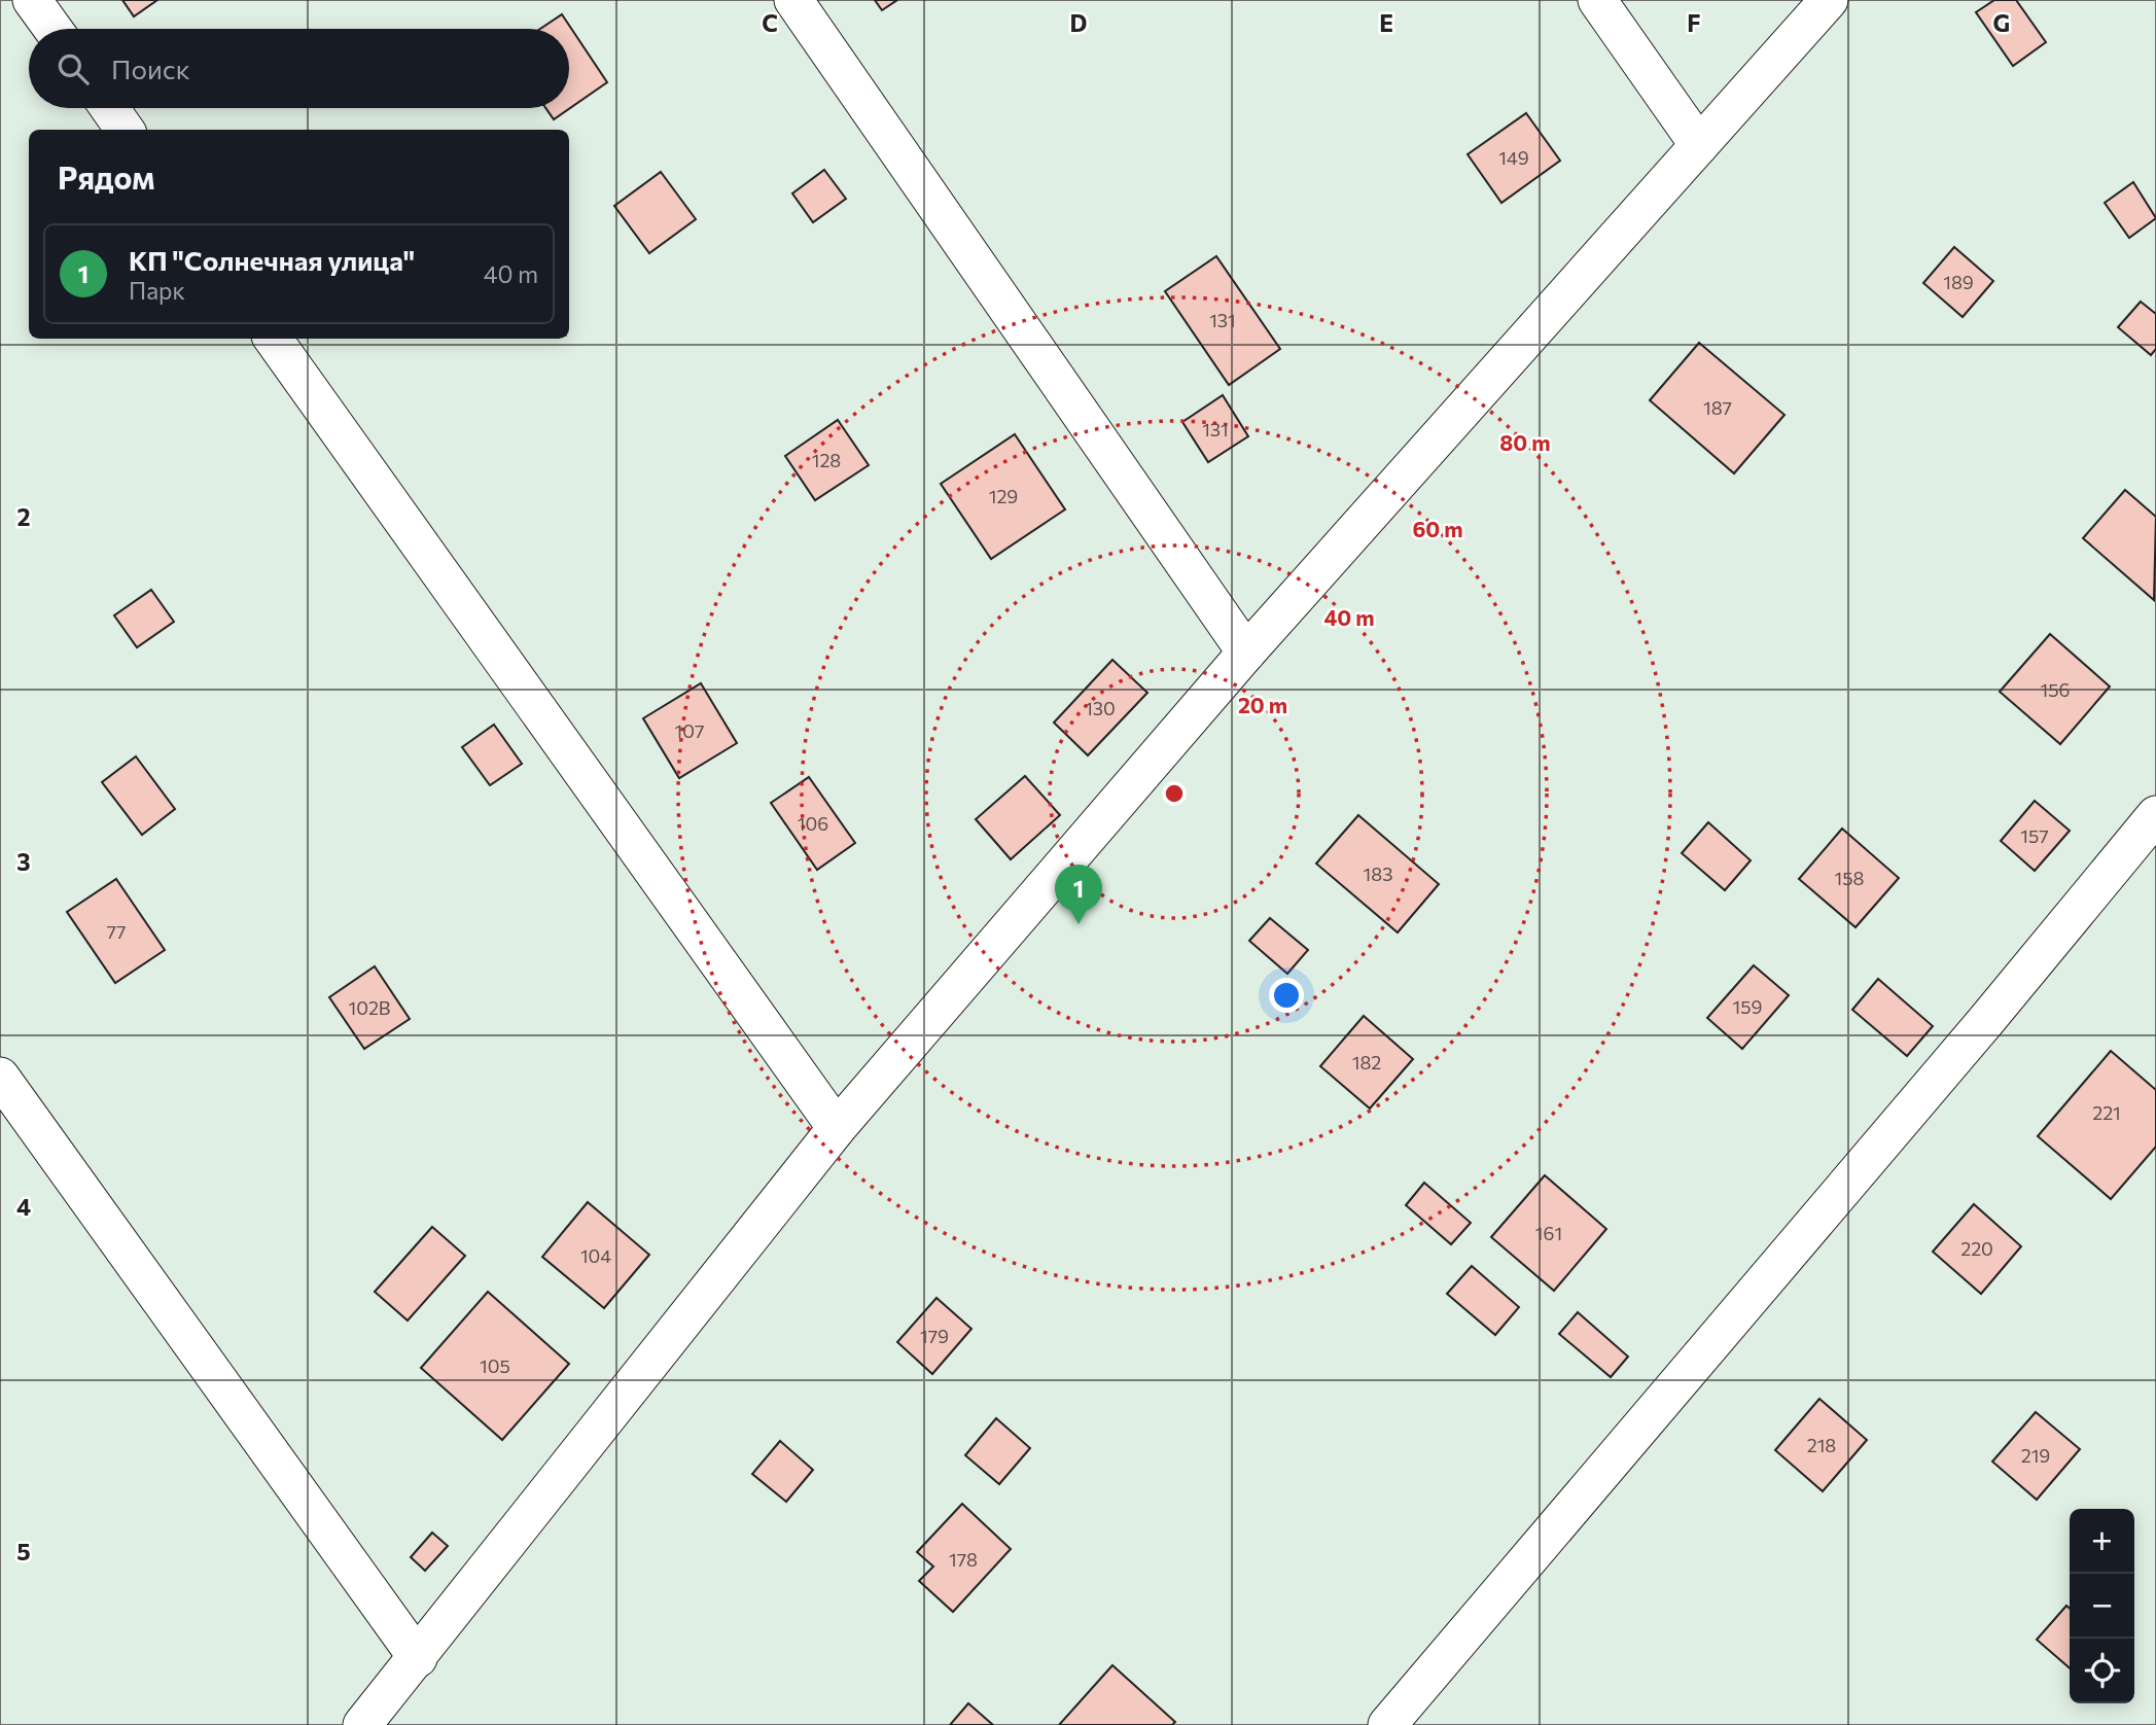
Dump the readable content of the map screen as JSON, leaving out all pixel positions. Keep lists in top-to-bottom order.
{
  "house_numbers": [
    "149",
    "189",
    "131",
    "187",
    "131",
    "128",
    "129",
    "156",
    "130",
    "107",
    "106",
    "157",
    "183",
    "158",
    "77",
    "159",
    "102В",
    "182",
    "221",
    "161",
    "220",
    "104",
    "179",
    "105",
    "218",
    "219",
    "178"
  ],
  "page": {
    "search": "Поиск",
    "heading": "Рядом",
    "list": [
      {
        "mark": "1",
        "name": "КП \"Солнечная улица\"",
        "note": "Парк",
        "value": "40 m"
      }
    ],
    "pins": "1",
    "map_buttons": ["+", "−"]
  },
  "grid": {
    "columns": [
      "C",
      "D",
      "E",
      "F",
      "G"
    ],
    "rows": [
      "2",
      "3",
      "4",
      "5"
    ]
  },
  "rings": [
    "80 m",
    "60 m",
    "40 m",
    "20 m"
  ]
}
